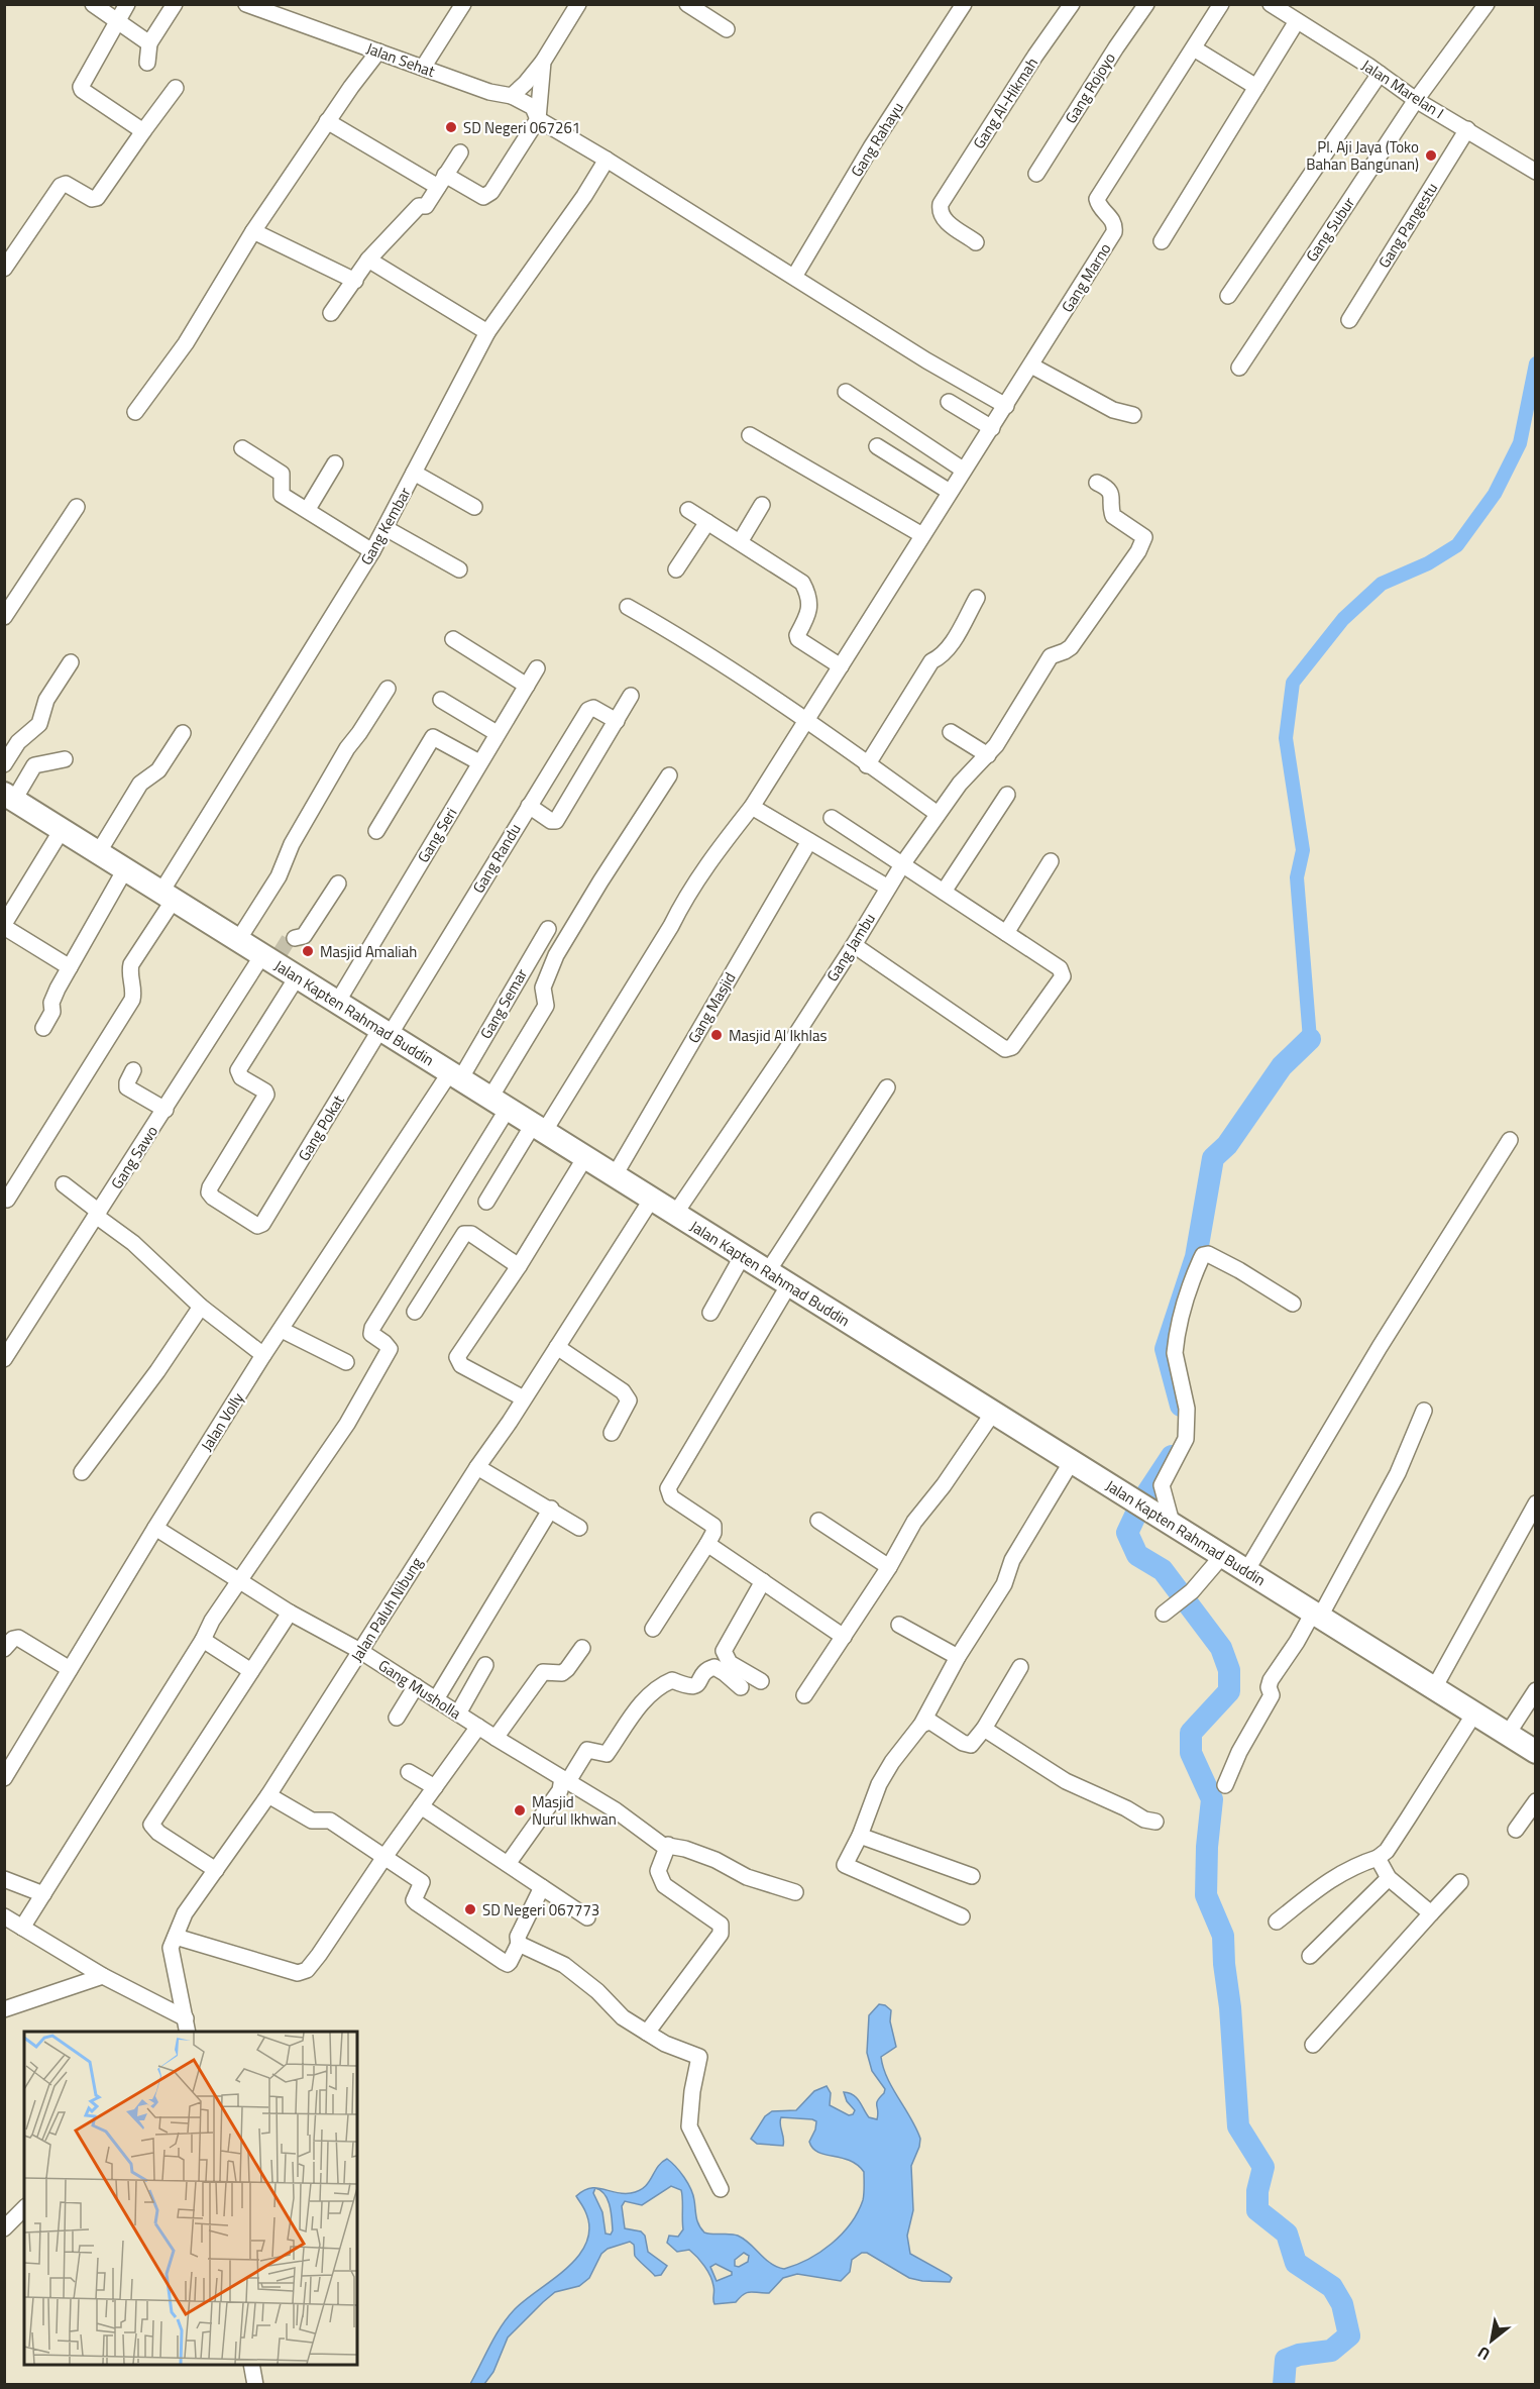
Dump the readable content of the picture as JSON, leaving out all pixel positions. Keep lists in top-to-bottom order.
{
  "streets": {
    "main road": ["Jalan Kapten Rahmad Buddin"],
    "street": [
      "Jalan Sehat",
      "Gang Rojoyo",
      "Jalan Marelan I",
      "Gang Al-Hikmah",
      "Gang Rahayu",
      "Gang Pangestu",
      "Gang Subur",
      "Gang Marno",
      "Gang Kembar",
      "Gang Seri",
      "Gang Randu",
      "Gang Jambu",
      "Gang Semar",
      "Gang Masjid",
      "Gang Pokat",
      "Gang Sawo",
      "Jalan Volly",
      "Jalan Paluh Nibung",
      "Gang Musholla"
    ]
  },
  "crossings": [
    ["Jalan Marelan I", "Gang Pangestu"],
    ["Jalan Marelan I", "Gang Subur"],
    ["Gang Marno", "Jalan Kapten Rahmad Buddin"],
    ["Gang Kembar", "Jalan Kapten Rahmad Buddin"],
    ["Gang Seri", "Jalan Kapten Rahmad Buddin"],
    ["Gang Randu", "Jalan Kapten Rahmad Buddin"],
    ["Gang Randu", "Gang Pokat"],
    ["Gang Jambu", "Jalan Kapten Rahmad Buddin"],
    ["Gang Semar", "Jalan Kapten Rahmad Buddin"],
    ["Gang Semar", "Jalan Volly"],
    ["Gang Masjid", "Jalan Kapten Rahmad Buddin"],
    ["Jalan Kapten Rahmad Buddin", "Gang Pokat"],
    ["Jalan Kapten Rahmad Buddin", "Gang Sawo"],
    ["Jalan Kapten Rahmad Buddin", "Jalan Volly"],
    ["Jalan Kapten Rahmad Buddin", "Jalan Paluh Nibung"],
    ["Jalan Volly", "Gang Musholla"],
    ["Jalan Paluh Nibung", "Gang Musholla"]
  ],
  "places": [
    "SD Negeri 067261",
    "Pl. Aji Jaya (Toko Bahan Bangunan)",
    "Masjid Amaliah",
    "Masjid Al Ikhlas",
    "Masjid Nurul Ikhwan",
    "SD Negeri 067773"
  ],
  "north": "bottom left"
}
